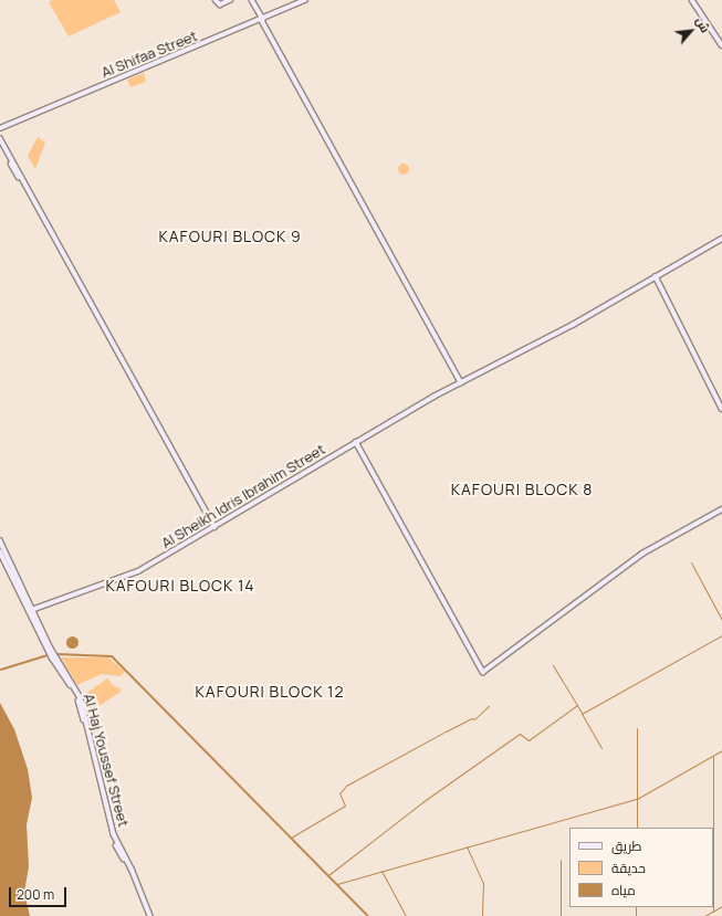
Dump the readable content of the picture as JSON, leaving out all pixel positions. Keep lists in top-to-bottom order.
{
  "streets": {
    "street": ["Al Shifaa Street", "Al Sheikh Idris Ibrahim Street", "Al Haj Youssef Street"]
  },
  "crossings": [
    ["Al Sheikh Idris Ibrahim Street", "Al Haj Youssef Street"]
  ],
  "districts": [
    "KAFOURI BLOCK 9",
    "KAFOURI BLOCK 8",
    "KAFOURI BLOCK 14",
    "KAFOURI BLOCK 12"
  ],
  "legend": ["طريق", "حديقة", "مياه"],
  "scale_bar": "200 m",
  "north": "top right"
}
